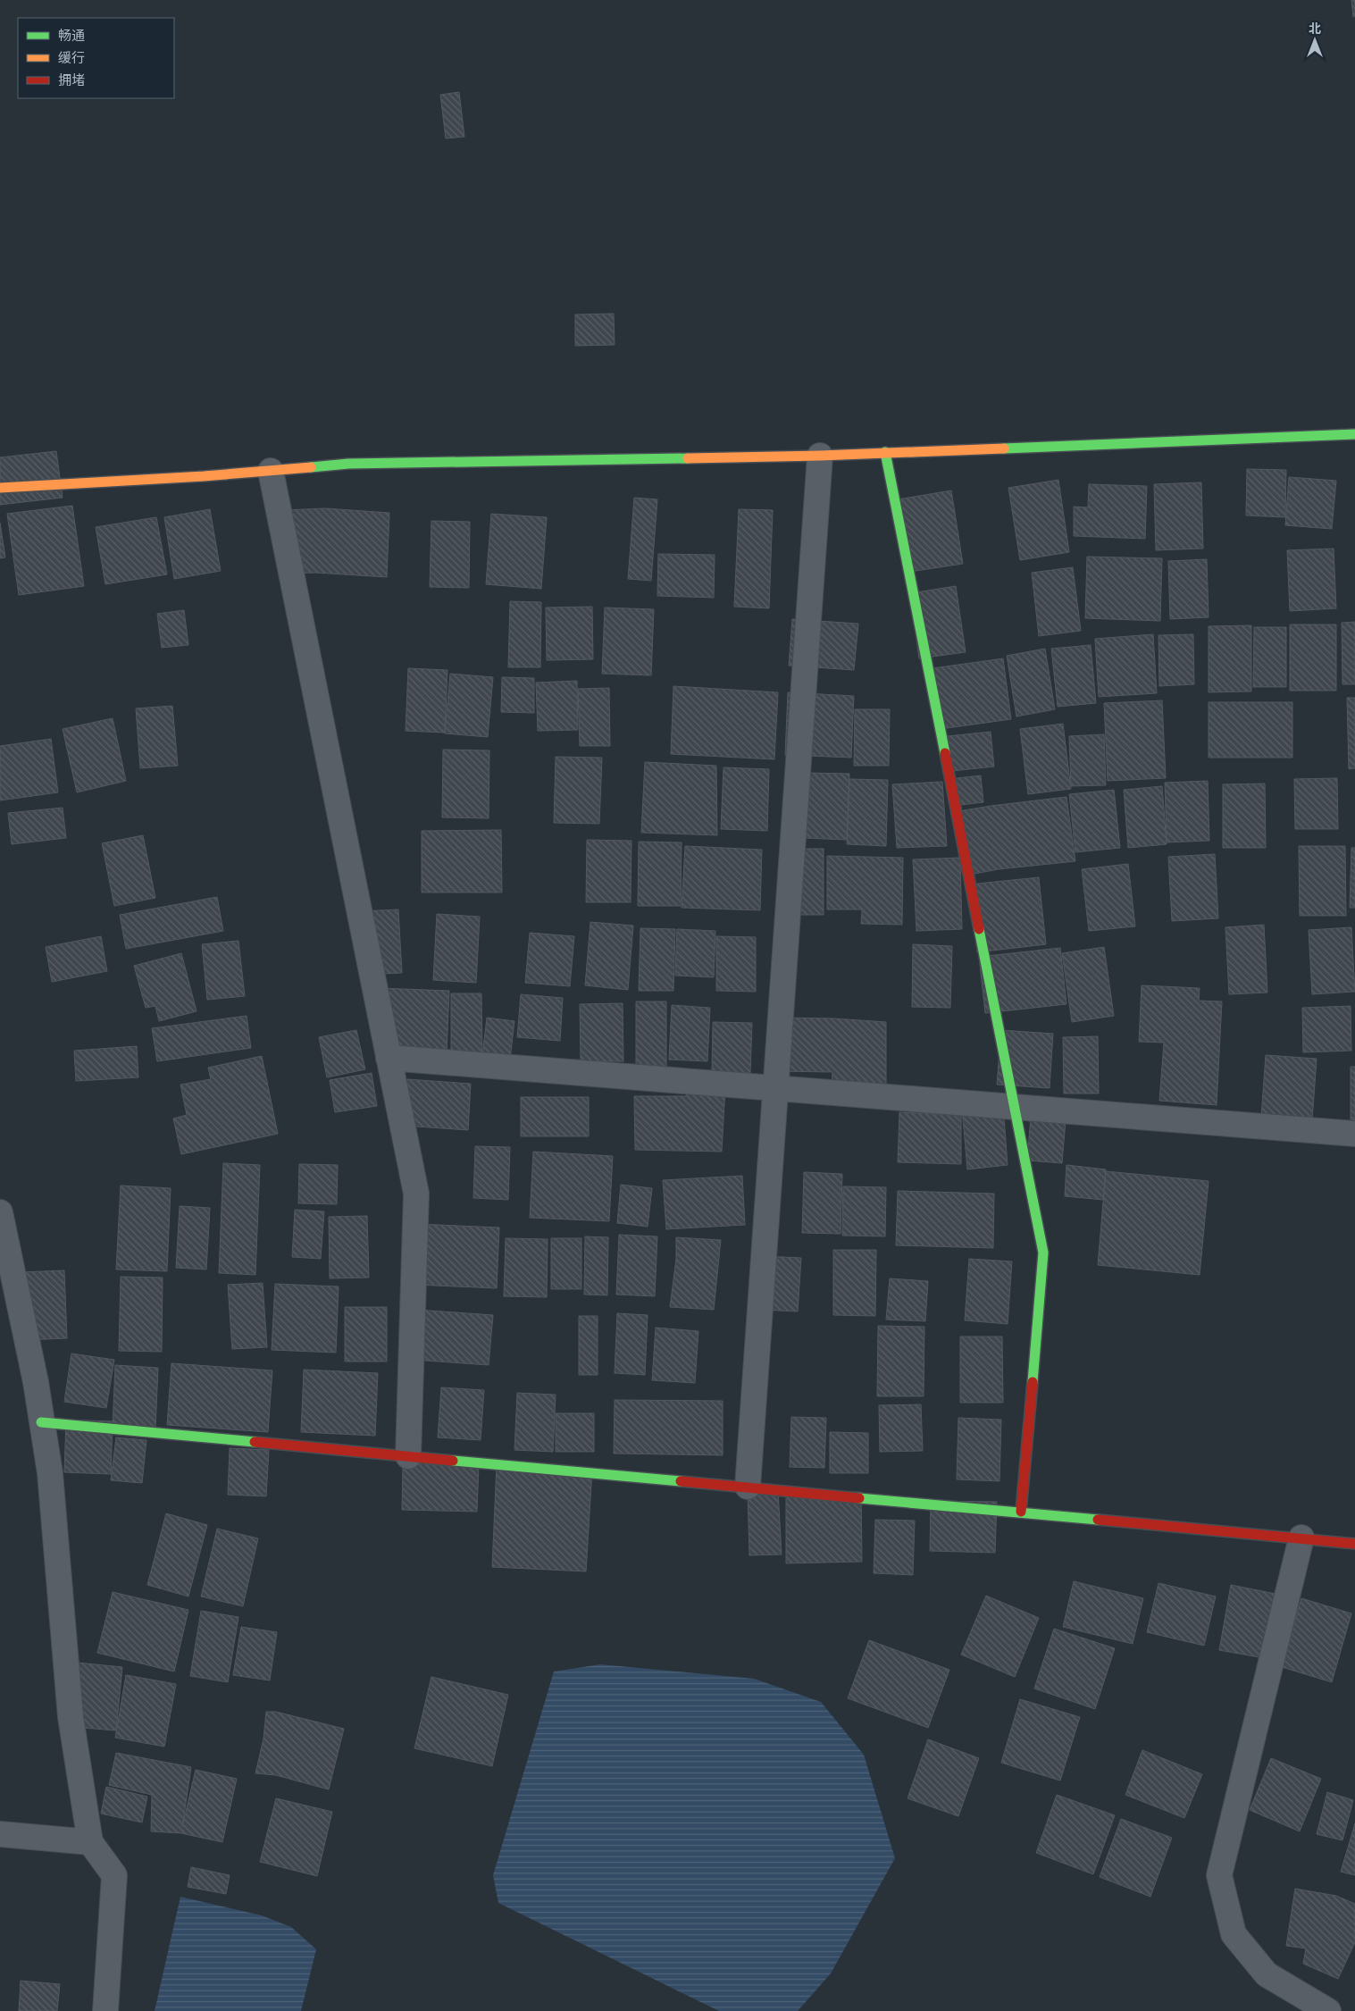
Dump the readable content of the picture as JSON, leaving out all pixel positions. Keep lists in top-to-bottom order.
{
  "legend": ["畅通", "缓行", "拥堵"],
  "north": "top"
}
